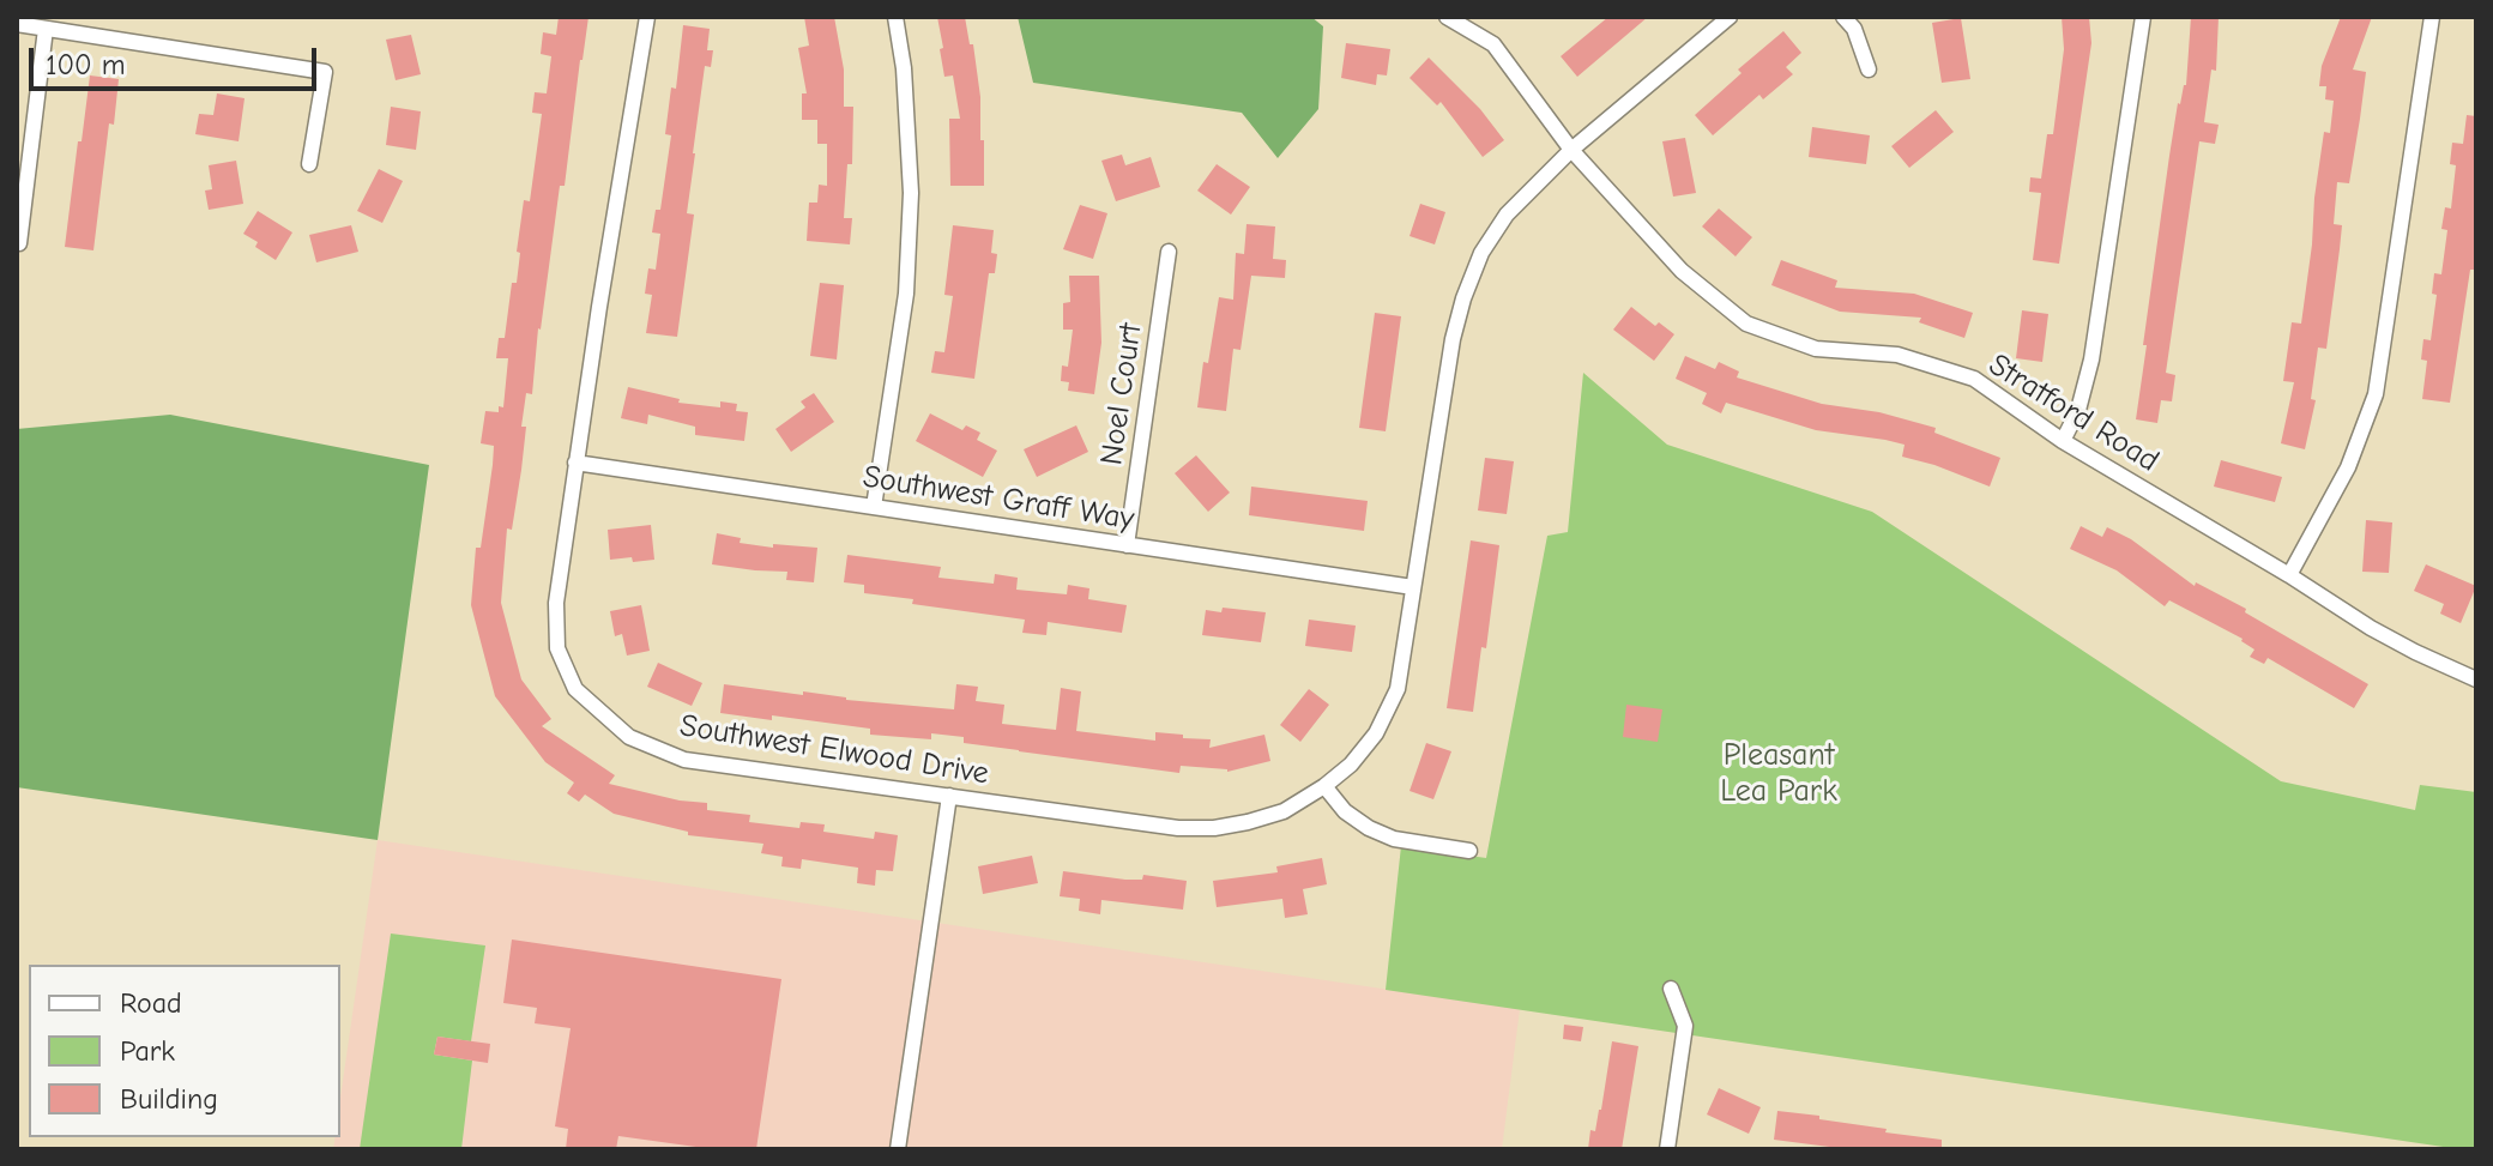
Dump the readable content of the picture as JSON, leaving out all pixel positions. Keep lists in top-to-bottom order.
{
  "streets": {
    "street": [
      "Noel Court",
      "Stratford Road",
      "Southwest Graff Way",
      "Southwest Elwood Drive"
    ]
  },
  "crossings": [
    ["Noel Court", "Southwest Graff Way"],
    ["Stratford Road", "Southwest Elwood Drive"],
    ["Southwest Graff Way", "Southwest Elwood Drive"]
  ],
  "parks": ["Pleasant Lea Park"],
  "legend": ["Road", "Park", "Building"],
  "scale_bar": "100 m"
}
